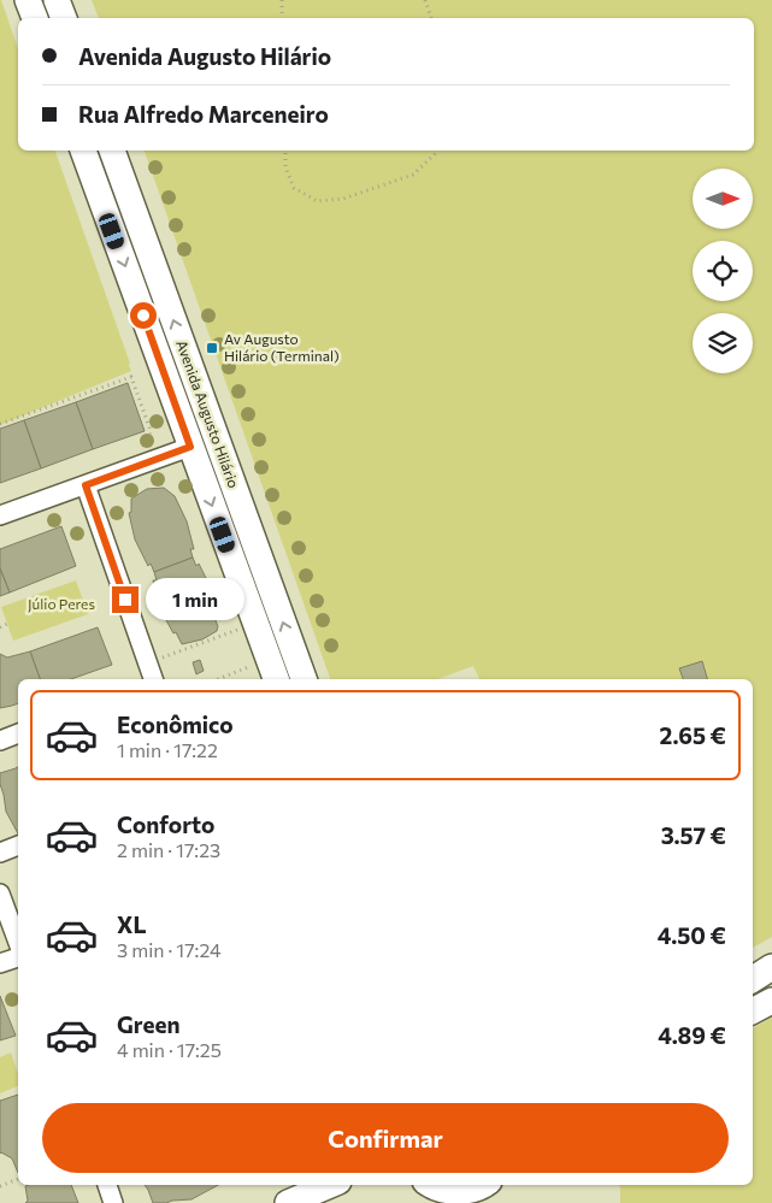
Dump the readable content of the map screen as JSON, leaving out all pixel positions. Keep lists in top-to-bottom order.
{
  "streets": {
    "main road": ["Avenida Augusto Hilário"]
  },
  "parks": ["Júlio Peres"],
  "places": {
    "transit": ["Av Augusto Hilário (Terminal)"]
  },
  "north": "right",
  "page": {
    "banner": ["Avenida Augusto Hilário", "Rua Alfredo Marceneiro"],
    "bubble": "1 min",
    "list": [
      {
        "name": "Econômico",
        "note": "1 min · 17:22",
        "value": "2.65 €"
      },
      {
        "name": "Conforto",
        "note": "2 min · 17:23",
        "value": "3.57 €"
      },
      {
        "name": "XL",
        "note": "3 min · 17:24",
        "value": "4.50 €"
      },
      {
        "name": "Green",
        "note": "4 min · 17:25",
        "value": "4.89 €"
      }
    ],
    "buttons": "Confirmar"
  }
}
